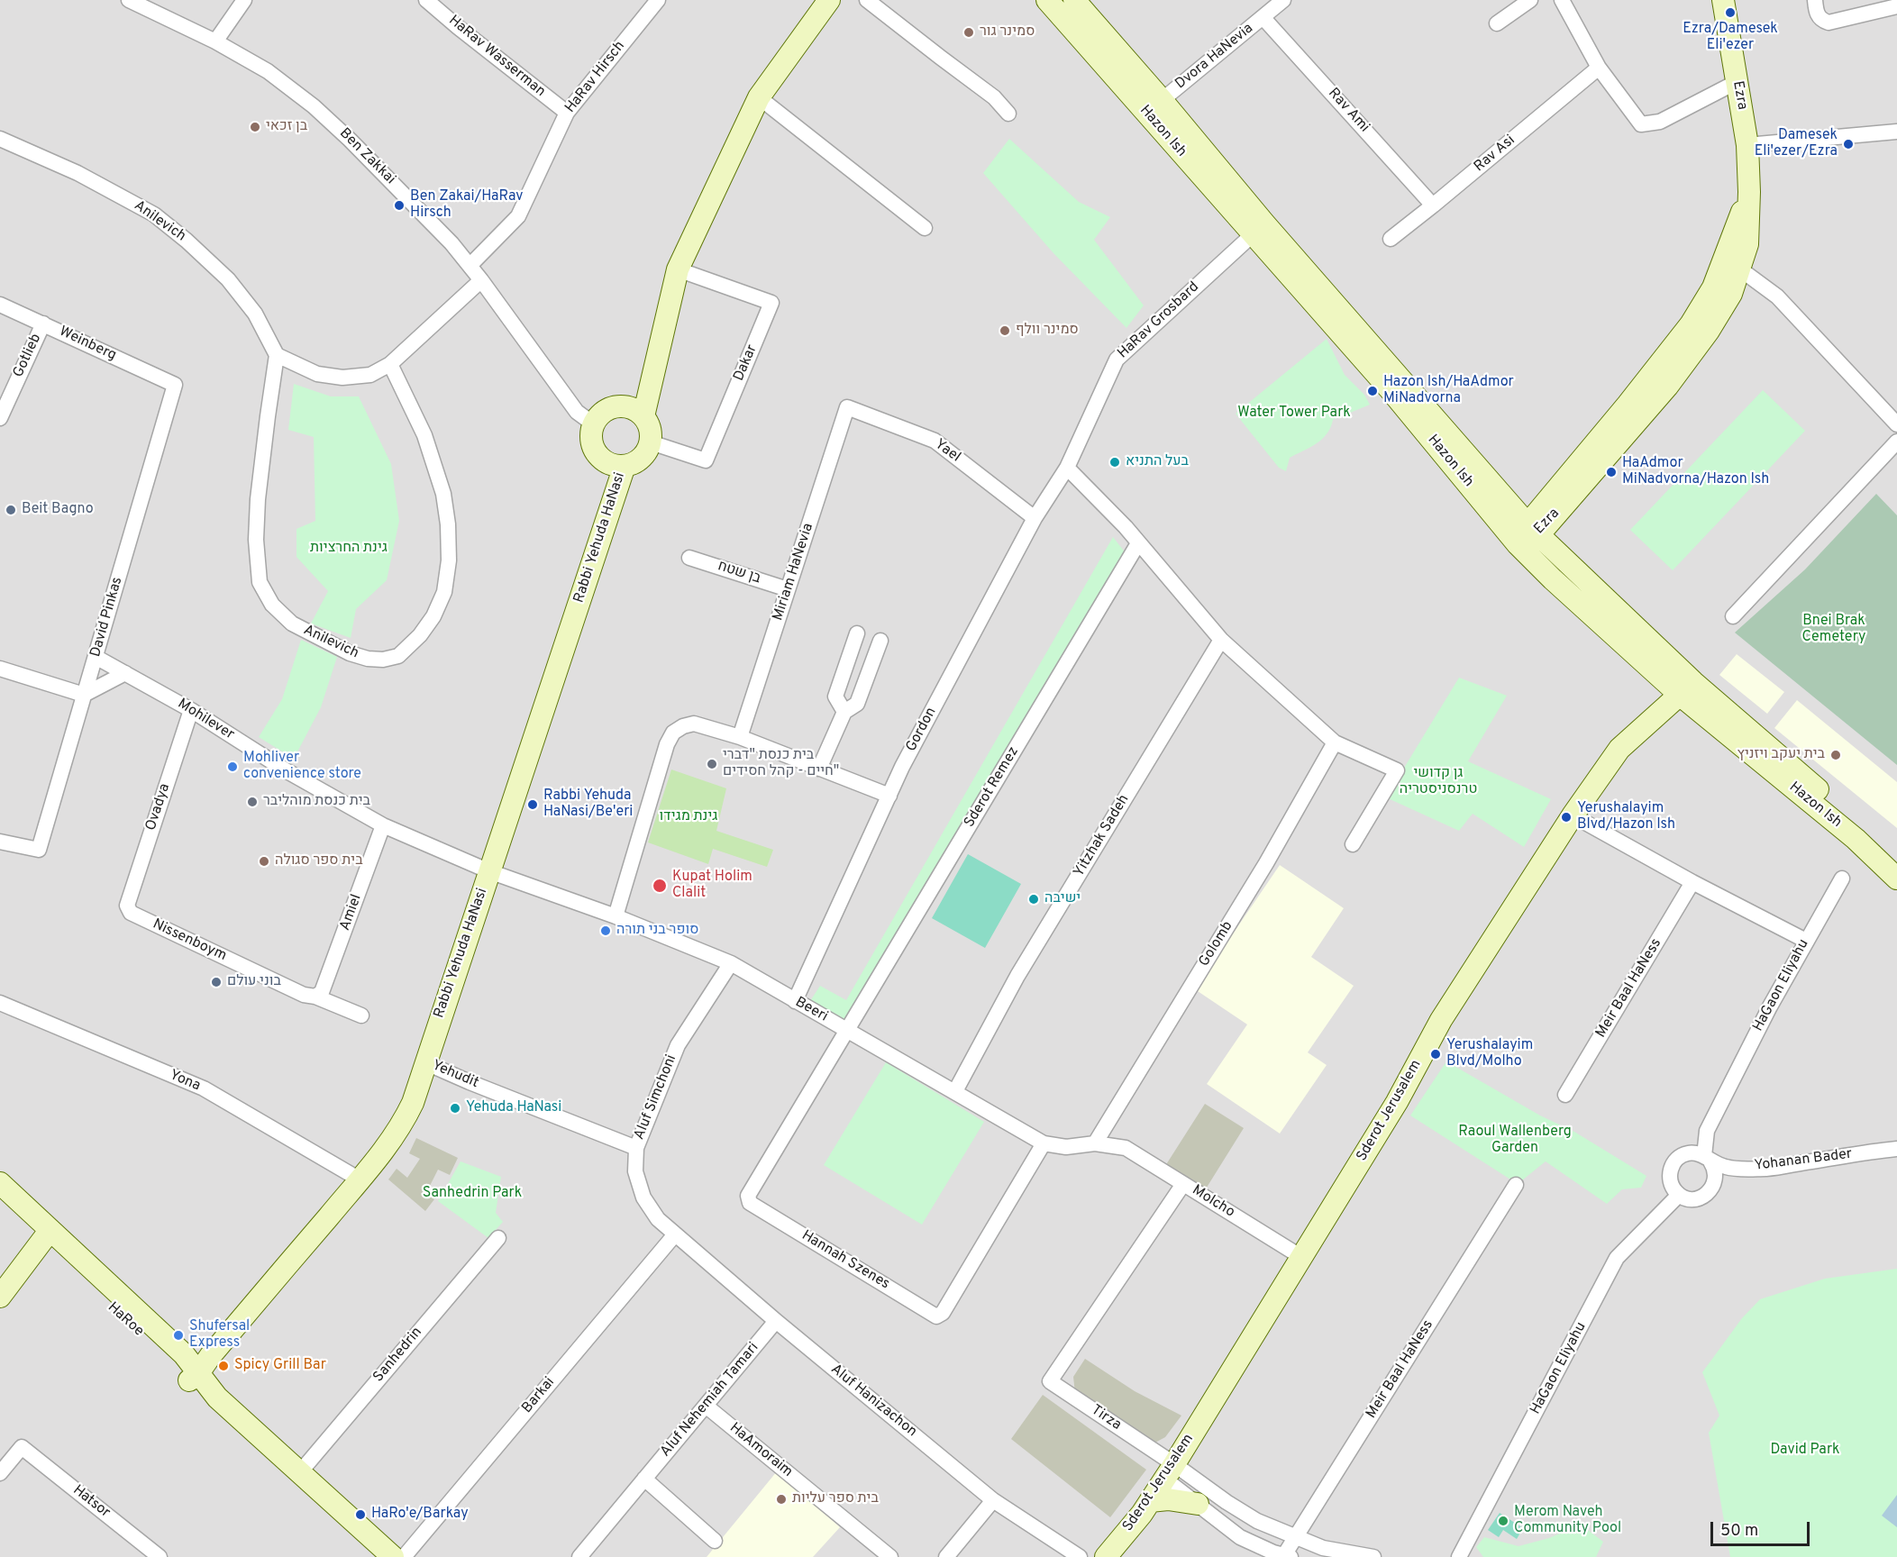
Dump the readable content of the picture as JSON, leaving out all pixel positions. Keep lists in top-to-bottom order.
{
  "streets": {
    "street": [
      "HaRav Wasserman",
      "Dvora HaNevia",
      "HaRav Hirsch",
      "Ezra",
      "Rav Ami",
      "Hazon Ish",
      "Rav Asi",
      "Ben Zakkai",
      "Anilevich",
      "HaRav Grosbard",
      "Weinberg",
      "Gotlieb",
      "Dakar",
      "Yael",
      "Rabbi Yehuda HaNasi",
      "Miriam HaNevia",
      "בן שטח",
      "David Pinkas",
      "Mohilever",
      "Gordon",
      "Sderot Remez",
      "Ovadya",
      "Yitzhak Sadeh",
      "Amiel",
      "Nissenboym",
      "Golomb",
      "HaGaon Eliyahu",
      "Meir Baal HaNess",
      "Beeri",
      "Yehudit",
      "Yona",
      "Aluf Simchoni",
      "Sderot Jerusalem",
      "Yohanan Bader",
      "Molcho",
      "Hannah Szenes",
      "HaRoe",
      "Sanhedrin",
      "Barkai",
      "Aluf Nehemiah Tamari",
      "Aluf Hanizachon",
      "Tirza",
      "HaAmoraim",
      "Hatsor"
    ]
  },
  "crossings": [
    ["HaRav Wasserman", "HaRav Hirsch"],
    ["Dvora HaNevia", "Rav Ami"],
    ["Dvora HaNevia", "Hazon Ish"],
    ["HaRav Hirsch", "Ben Zakkai"],
    ["Ezra", "Hazon Ish"],
    ["Rav Ami", "Rav Asi"],
    ["Hazon Ish", "HaRav Grosbard"],
    ["Hazon Ish", "Sderot Jerusalem"],
    ["Ben Zakkai", "Dakar"],
    ["Ben Zakkai", "Rabbi Yehuda HaNasi"],
    ["HaRav Grosbard", "Gordon"],
    ["Weinberg", "Gotlieb"],
    ["Weinberg", "David Pinkas"],
    ["Dakar", "Rabbi Yehuda HaNasi"],
    ["Yael", "Miriam HaNevia"],
    ["Yael", "Gordon"],
    ["Rabbi Yehuda HaNasi", "Mohilever"],
    ["Rabbi Yehuda HaNasi", "Beeri"],
    ["Rabbi Yehuda HaNasi", "Yehudit"],
    ["Rabbi Yehuda HaNasi", "Yona"],
    ["Rabbi Yehuda HaNasi", "HaRoe"],
    ["Miriam HaNevia", "בן שטח"],
    ["David Pinkas", "Mohilever"],
    ["Mohilever", "Ovadya"],
    ["Mohilever", "Amiel"],
    ["Mohilever", "Beeri"],
    ["Gordon", "Beeri"],
    ["Sderot Remez", "Beeri"],
    ["Sderot Remez", "Hannah Szenes"],
    ["Ovadya", "Nissenboym"],
    ["Yitzhak Sadeh", "Beeri"],
    ["Amiel", "Nissenboym"],
    ["Golomb", "Beeri"],
    ["HaGaon Eliyahu", "Yohanan Bader"],
    ["Meir Baal HaNess", "Tirza"],
    ["Beeri", "Aluf Simchoni"],
    ["Beeri", "Molcho"],
    ["Beeri", "Hannah Szenes"],
    ["Yehudit", "Aluf Simchoni"],
    ["Aluf Simchoni", "Barkai"],
    ["Aluf Simchoni", "Aluf Hanizachon"],
    ["Sderot Jerusalem", "Molcho"],
    ["Sderot Jerusalem", "Tirza"],
    ["Molcho", "Tirza"],
    ["HaRoe", "Sanhedrin"],
    ["Barkai", "Aluf Hanizachon"],
    ["Aluf Nehemiah Tamari", "Aluf Hanizachon"],
    ["Aluf Nehemiah Tamari", "HaAmoraim"]
  ],
  "parks": [
    "Water Tower Park",
    "גינת החרציות",
    "Bnei Brak Cemetery",
    "גן קדושי טרנסניסטריה",
    "גינת מגידו",
    "Raoul Wallenberg Garden",
    "Sanhedrin Park",
    "David Park"
  ],
  "places": [
    "Ezra/Damesek Eli'ezer",
    "סמינר גור",
    "בן זכאי",
    "Damesek Eli'ezer/Ezra",
    "Ben Zakai/HaRav Hirsch",
    "סמינר וולף",
    "Hazon Ish/HaAdmor MiNadvorna",
    "בעל התניא",
    "HaAdmor MiNadvorna/Hazon Ish",
    "Beit Bagno",
    "בית יעקב ויזניץ",
    "בית כנסת \"דברי חיים - קהל חסידים\"",
    "Mohliver convenience store",
    "בית כנסת מוהליבר",
    "Rabbi Yehuda HaNasi/Be'eri",
    "Yerushalayim Blvd/Hazon Ish",
    "בית ספר סגולה",
    "Kupat Holim Clalit",
    "ישיבה",
    "סופר בני תורה",
    "בוני עולם",
    "Yerushalayim Blvd/Molho",
    "Yehuda HaNasi",
    "Shufersal Express",
    "Spicy Grill Bar",
    "בית ספר עליות",
    "HaRo'e/Barkay",
    "Merom Naveh Community Pool"
  ],
  "scale_bar": "50 m"
}
